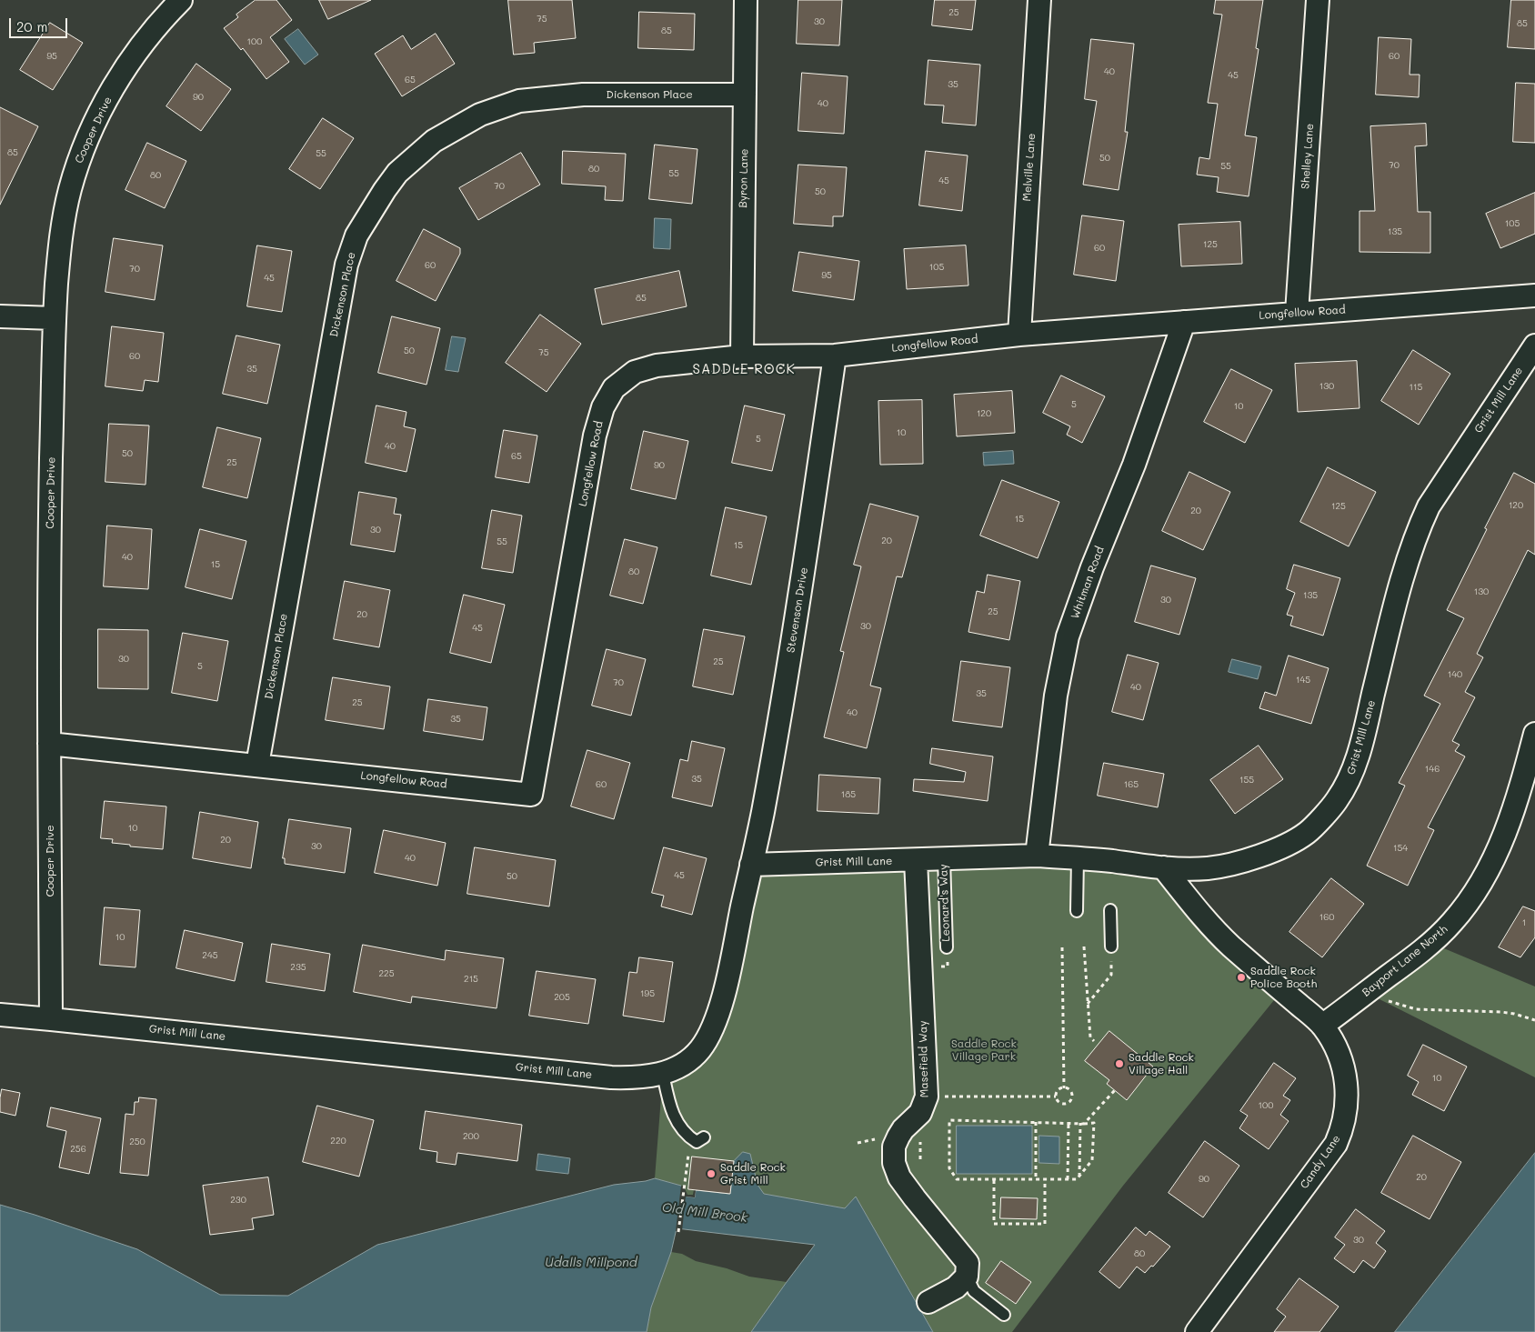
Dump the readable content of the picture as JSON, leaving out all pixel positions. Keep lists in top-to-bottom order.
{
  "streets": {
    "street": [
      "Dickenson Place",
      "Cooper Drive",
      "Shelley Lane",
      "Melville Lane",
      "Byron Lane",
      "Longfellow Road",
      "Grist Mill Lane",
      "Whitman Road",
      "Stevenson Drive",
      "Bayport Lane North",
      "Masefield Way",
      "Candy Lane"
    ],
    "lane": ["Leonard's Way"]
  },
  "crossings": [
    ["Dickenson Place", "Byron Lane"],
    ["Dickenson Place", "Longfellow Road"],
    ["Cooper Drive", "Longfellow Road"],
    ["Cooper Drive", "Grist Mill Lane"],
    ["Shelley Lane", "Longfellow Road"],
    ["Melville Lane", "Longfellow Road"],
    ["Byron Lane", "Longfellow Road"],
    ["Longfellow Road", "Whitman Road"],
    ["Longfellow Road", "Stevenson Drive"],
    ["Grist Mill Lane", "Whitman Road"],
    ["Grist Mill Lane", "Stevenson Drive"],
    ["Grist Mill Lane", "Leonard's Way"],
    ["Grist Mill Lane", "Masefield Way"],
    ["Grist Mill Lane", "Candy Lane"],
    ["Bayport Lane North", "Candy Lane"]
  ],
  "districts": ["SADDLE ROCK"],
  "water": ["Old Mill Brook", "Udalls Millpond"],
  "parks": ["Saddle Rock Village Park"],
  "places": ["Saddle Rock Police Booth", "Saddle Rock Village Hall", "Saddle Rock Grist Mill"],
  "house_numbers": [
    "25",
    "75",
    "30",
    "85",
    "85",
    "100",
    "95",
    "60",
    "40",
    "45",
    "65",
    "35",
    "90",
    "40",
    "85",
    "55",
    "50",
    "70",
    "55",
    "80",
    "55",
    "80",
    "45",
    "70",
    "50",
    "105",
    "135",
    "125",
    "60",
    "60",
    "105",
    "70",
    "95",
    "45",
    "85",
    "50",
    "75",
    "60",
    "35",
    "130",
    "115",
    "5",
    "10",
    "120",
    "10",
    "5",
    "40",
    "50",
    "65",
    "25",
    "90",
    "120",
    "125",
    "20",
    "15",
    "30",
    "20",
    "55",
    "15",
    "40",
    "15",
    "80",
    "130",
    "135",
    "30",
    "25",
    "20",
    "30",
    "45",
    "30",
    "25",
    "5",
    "140",
    "145",
    "70",
    "40",
    "35",
    "25",
    "40",
    "35",
    "146",
    "35",
    "155",
    "60",
    "165",
    "185",
    "10",
    "20",
    "30",
    "154",
    "40",
    "45",
    "50",
    "160",
    "1",
    "10",
    "245",
    "235",
    "225",
    "215",
    "195",
    "205",
    "10",
    "100",
    "200",
    "220",
    "250",
    "256",
    "20",
    "90",
    "230",
    "30",
    "80"
  ],
  "scale_bar": "20 m"
}
